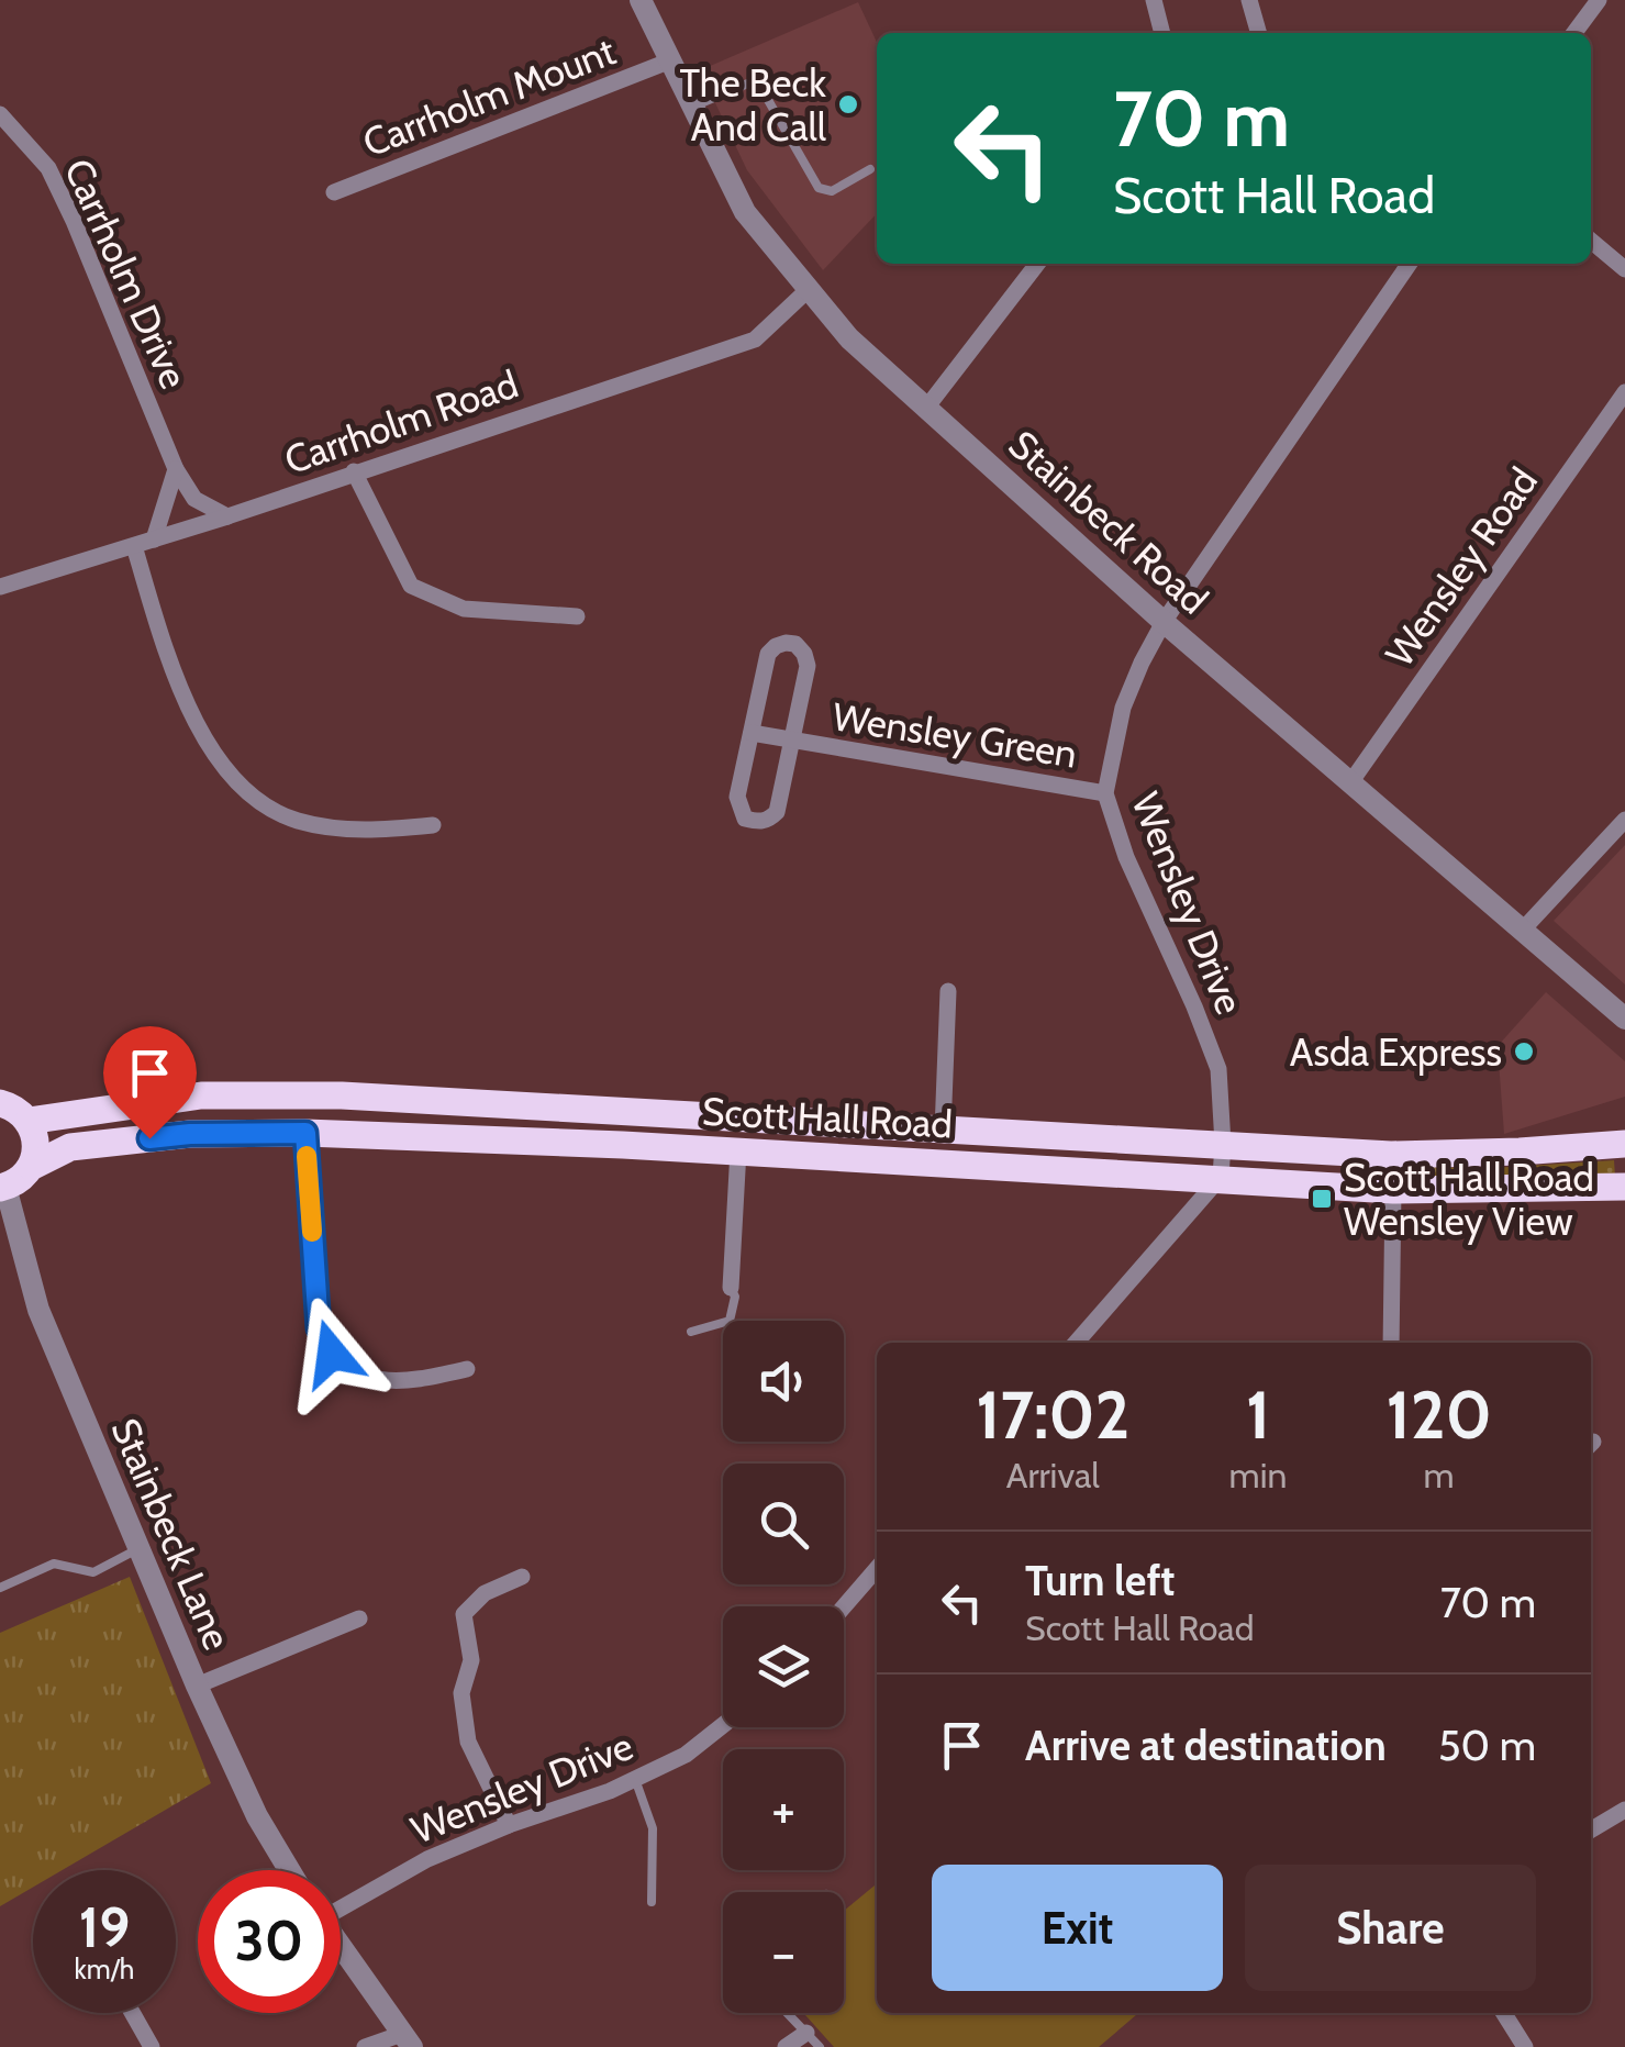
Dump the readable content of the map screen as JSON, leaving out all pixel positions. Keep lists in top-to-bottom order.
{
  "streets": {
    "highway": ["Scott Hall Road"],
    "street": [
      "Carrholm Mount",
      "Carrholm Drive",
      "Carrholm Road",
      "Stainbeck Road",
      "Wensley Road",
      "Wensley Green",
      "Wensley Drive",
      "Stainbeck Lane"
    ]
  },
  "crossings": [
    ["Carrholm Mount", "Stainbeck Road"],
    ["Carrholm Drive", "Carrholm Road"],
    ["Carrholm Road", "Stainbeck Road"],
    ["Stainbeck Road", "Wensley Road"],
    ["Stainbeck Road", "Wensley Drive"],
    ["Wensley Green", "Wensley Drive"],
    ["Wensley Drive", "Scott Hall Road"],
    ["Scott Hall Road", "Stainbeck Lane"]
  ],
  "places": {
    "other": ["The Beck And Call", "Asda Express"],
    "transit": ["Scott Hall Road Wensley View"]
  },
  "page": {
    "turn": ["70 m", "Scott Hall Road"],
    "map_buttons": ["+", "−"],
    "eta": [
      "17:02",
      "Arrival",
      "1",
      "min",
      "120",
      "m"
    ],
    "list": [
      {
        "name": "Turn left",
        "note": "Scott Hall Road",
        "value": "70 m"
      },
      {
        "name": "Arrive at destination",
        "value": "50 m"
      }
    ],
    "buttons": ["Exit", "Share"],
    "speed": "19 km/h",
    "limit": "30"
  }
}
